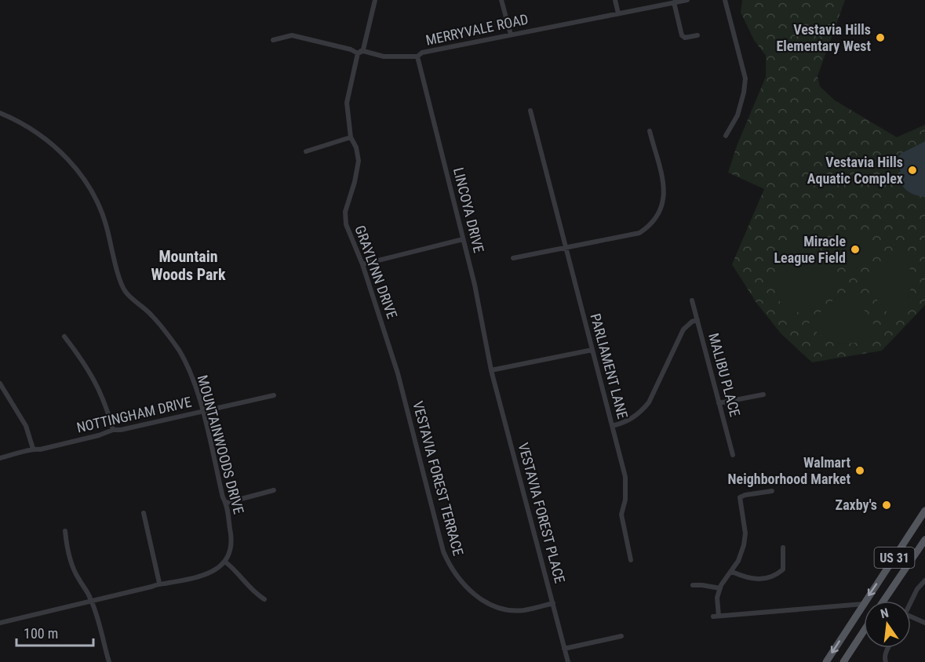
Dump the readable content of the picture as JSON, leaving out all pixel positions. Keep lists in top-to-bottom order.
{
  "streets": {
    "main road": ["US 31"],
    "street": [
      "MERRYVALE ROAD",
      "LINCOYA DRIVE",
      "GRAYLYNN DRIVE",
      "PARLIAMENT LANE",
      "MALIBU PLACE",
      "NOTTINGHAM DRIVE",
      "MOUNTAINWOODS DRIVE",
      "VESTAVIA FOREST TERRACE",
      "VESTAVIA FOREST PLACE"
    ]
  },
  "crossings": [
    ["MERRYVALE ROAD", "LINCOYA DRIVE"],
    ["MERRYVALE ROAD", "GRAYLYNN DRIVE"],
    ["LINCOYA DRIVE", "VESTAVIA FOREST PLACE"],
    ["GRAYLYNN DRIVE", "VESTAVIA FOREST TERRACE"],
    ["NOTTINGHAM DRIVE", "MOUNTAINWOODS DRIVE"],
    ["VESTAVIA FOREST TERRACE", "VESTAVIA FOREST PLACE"]
  ],
  "districts": ["Mountain Woods Park"],
  "places": [
    "Vestavia Hills Elementary West",
    "Vestavia Hills Aquatic Complex",
    "Miracle League Field",
    "Walmart Neighborhood Market",
    "Zaxby's"
  ],
  "scale_bar": "100 m",
  "north": "top"
}
